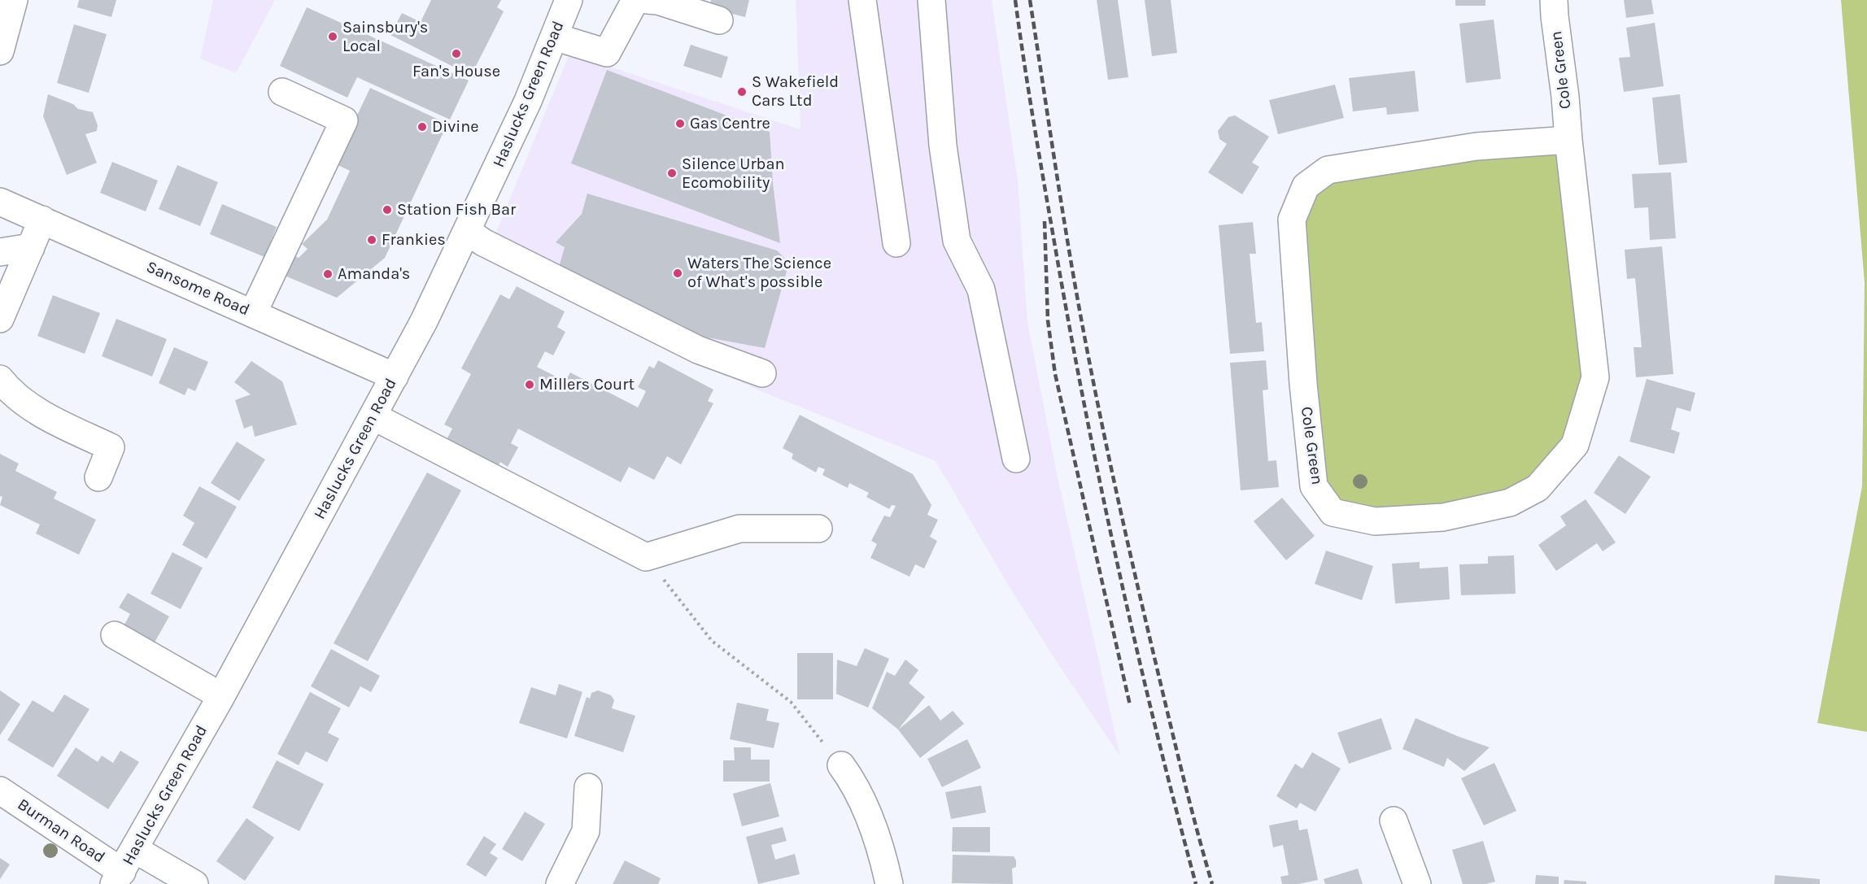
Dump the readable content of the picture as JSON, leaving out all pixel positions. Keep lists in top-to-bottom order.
{
  "streets": {
    "street": [
      "Cole Green",
      "Haslucks Green Road",
      "Sansome Road",
      "Burman Road"
    ]
  },
  "crossings": [
    ["Haslucks Green Road", "Sansome Road"],
    ["Haslucks Green Road", "Burman Road"]
  ],
  "places": [
    "Sainsbury's Local",
    "Fan's House",
    "S Wakefield Cars Ltd",
    "Gas Centre",
    "Divine",
    "Silence Urban Ecomobility",
    "Station Fish Bar",
    "Frankies",
    "Waters The Science of What's possible",
    "Amanda's",
    "Millers Court"
  ]
}
